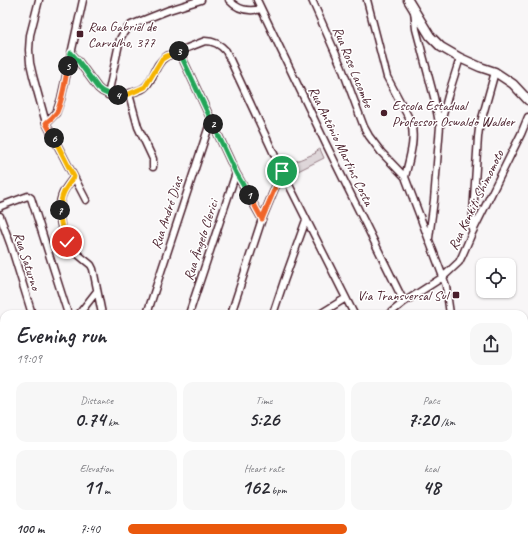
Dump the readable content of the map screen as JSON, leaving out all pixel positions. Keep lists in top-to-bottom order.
{
  "streets": {
    "street": [
      "Rua Rose Lacombe",
      "Rua Antônio Martins Costa",
      "Rua Kenkiti Shimomoto",
      "Rua André Dias",
      "Rua Ângelo Clerici",
      "Rua Saturno"
    ]
  },
  "crossings": [
    ["Rua Antônio Martins Costa", "Rua Kenkiti Shimomoto"]
  ],
  "places": {
    "transit": ["Rua Gabriel de Carvalho, 377", "Via Transversal Sul"],
    "other": ["Escola Estadual Professor Oswaldo Walder"]
  },
  "page": {
    "pins": [
      "3",
      "5",
      "4",
      "2",
      "6",
      "1",
      "7"
    ],
    "heading": ["Evening run", "19:09"],
    "stats": [
      ["Distance", "0.74 km"],
      ["Time", "5:26"],
      ["Pace", "7:20 /km"],
      ["Elevation", "11 m"],
      ["Heart rate", "162 bpm"],
      ["kcal", "48"]
    ],
    "list": [
      {
        "name": "100 m",
        "note": "7:40"
      }
    ]
  }
}
